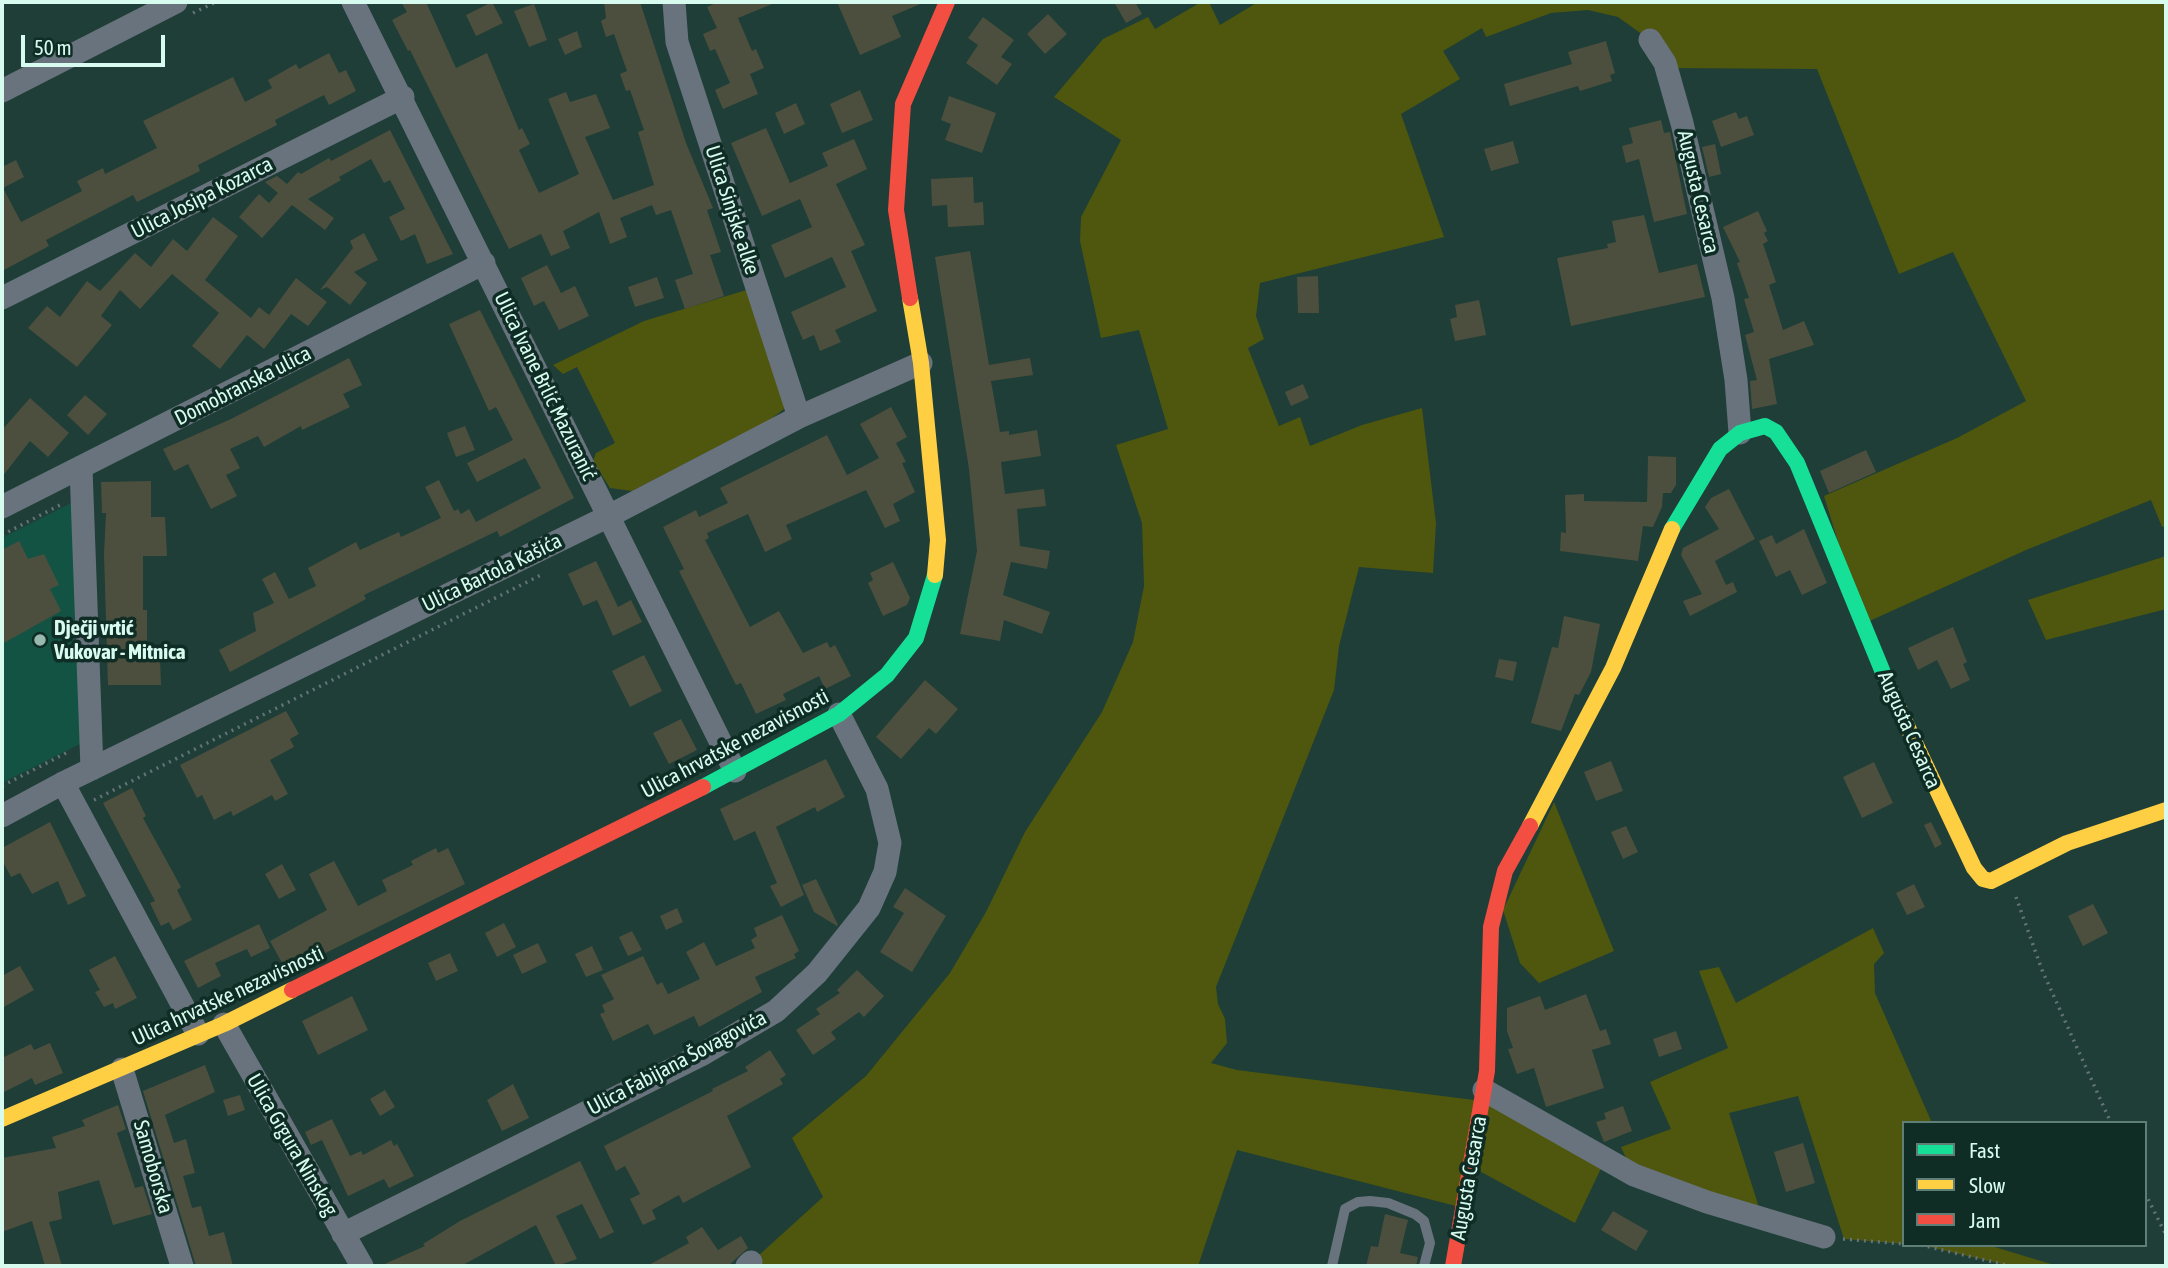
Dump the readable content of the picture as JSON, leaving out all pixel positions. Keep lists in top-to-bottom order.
{
  "streets": {
    "street": [
      "Augusta Cesarca",
      "Ulica Josipa Kozarca",
      "Ulica Sinjske alke",
      "Domobranska ulica",
      "Ulica Ivane Brlić Mazuranić",
      "Ulica Bartola Kašića",
      "Ulica hrvatske nezavisnosti",
      "Ulica Fabijana Šovagovića",
      "Ulica Grgura Ninskog",
      "Samoborska"
    ]
  },
  "crossings": [
    ["Ulica Josipa Kozarca", "Ulica Ivane Brlić Mazuranić"],
    ["Ulica Sinjske alke", "Ulica Bartola Kašića"],
    ["Domobranska ulica", "Ulica Ivane Brlić Mazuranić"],
    ["Ulica Ivane Brlić Mazuranić", "Ulica Bartola Kašića"],
    ["Ulica Ivane Brlić Mazuranić", "Ulica hrvatske nezavisnosti"],
    ["Ulica Bartola Kašića", "Ulica hrvatske nezavisnosti"],
    ["Ulica hrvatske nezavisnosti", "Ulica Fabijana Šovagovića"],
    ["Ulica hrvatske nezavisnosti", "Ulica Grgura Ninskog"],
    ["Ulica hrvatske nezavisnosti", "Samoborska"],
    ["Ulica Fabijana Šovagovića", "Ulica Grgura Ninskog"]
  ],
  "places": ["Dječji vrtić Vukovar - Mitnica"],
  "legend": ["Fast", "Slow", "Jam"],
  "scale_bar": "50 m"
}
